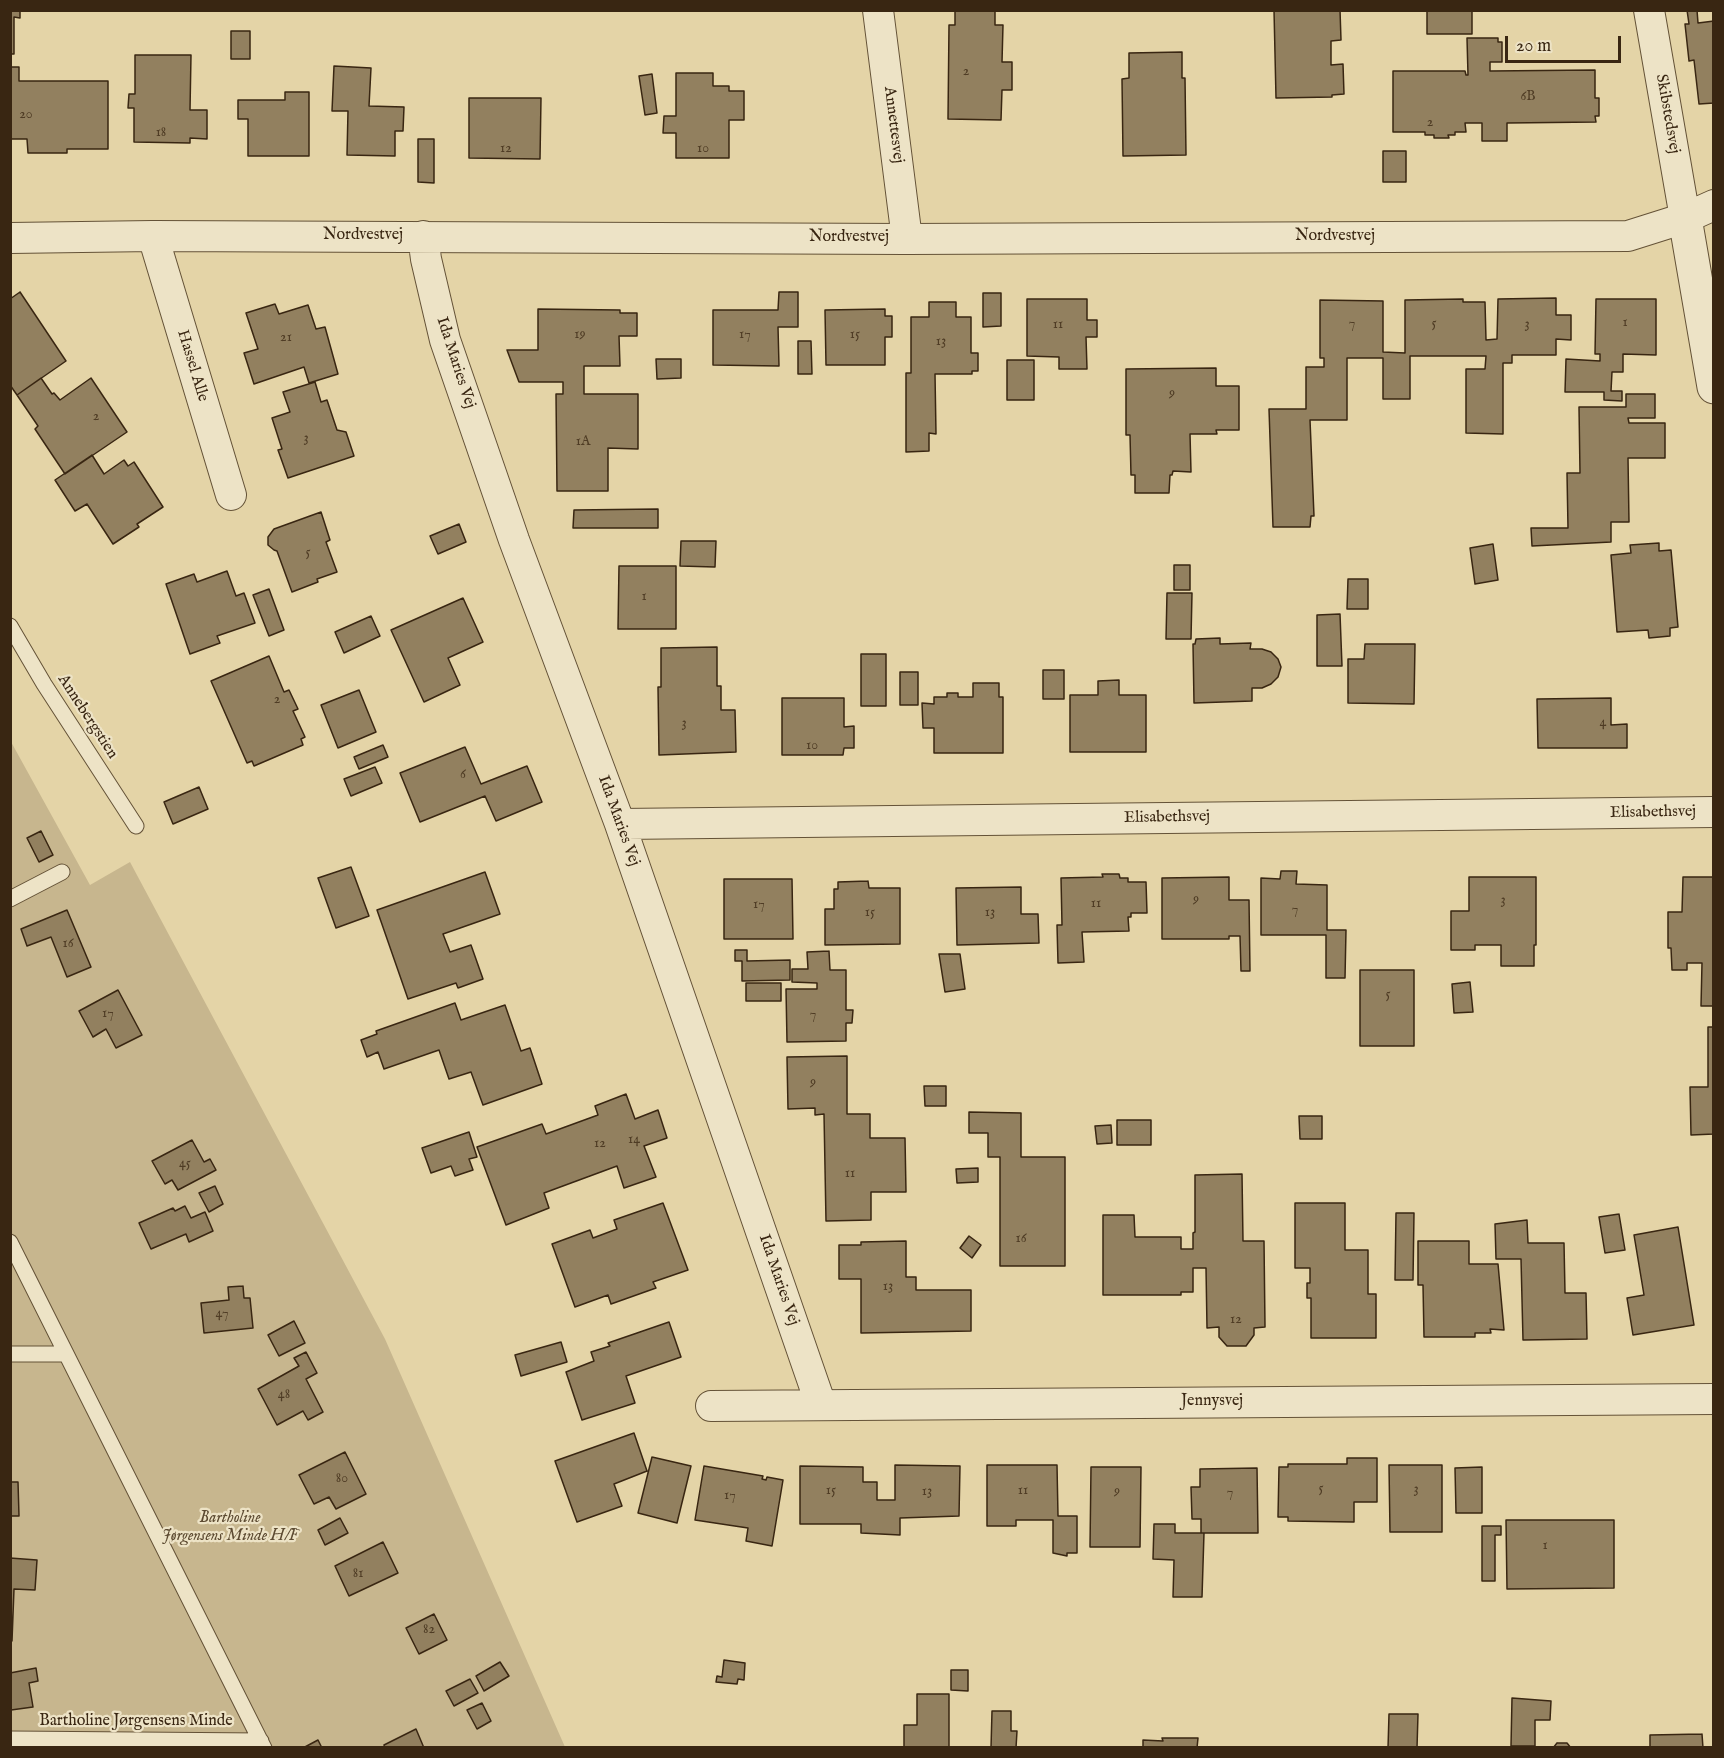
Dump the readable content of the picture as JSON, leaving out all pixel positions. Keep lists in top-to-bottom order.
{
  "streets": {
    "street": [
      "Skibstedsvej",
      "Annettesvej",
      "Nordvestvej",
      "Ida Maries Vej",
      "Hassel Alle",
      "Elisabethsvej",
      "Jennysvej"
    ],
    "lane": ["Annebergstien", "Bartholine Jørgensens Minde"]
  },
  "crossings": [
    ["Skibstedsvej", "Nordvestvej"],
    ["Annettesvej", "Nordvestvej"],
    ["Nordvestvej", "Ida Maries Vej"],
    ["Nordvestvej", "Hassel Alle"],
    ["Ida Maries Vej", "Elisabethsvej"],
    ["Ida Maries Vej", "Jennysvej"]
  ],
  "parks": ["Bartholine Jørgensens Minde H/F"],
  "house_numbers": [
    "2",
    "6B",
    "20",
    "2",
    "18",
    "12",
    "10",
    "1",
    "7",
    "5",
    "11",
    "3",
    "19",
    "17",
    "15",
    "21",
    "13",
    "9",
    "2",
    "3",
    "1A",
    "5",
    "1",
    "2",
    "4",
    "3",
    "10",
    "6",
    "9",
    "3",
    "11",
    "17",
    "7",
    "15",
    "13",
    "16",
    "5",
    "17",
    "7",
    "9",
    "14",
    "12",
    "45",
    "11",
    "16",
    "13",
    "47",
    "12",
    "48",
    "80",
    "5",
    "3",
    "15",
    "11",
    "13",
    "9",
    "7",
    "17",
    "1",
    "81",
    "82"
  ],
  "scale_bar": "20 m"
}
